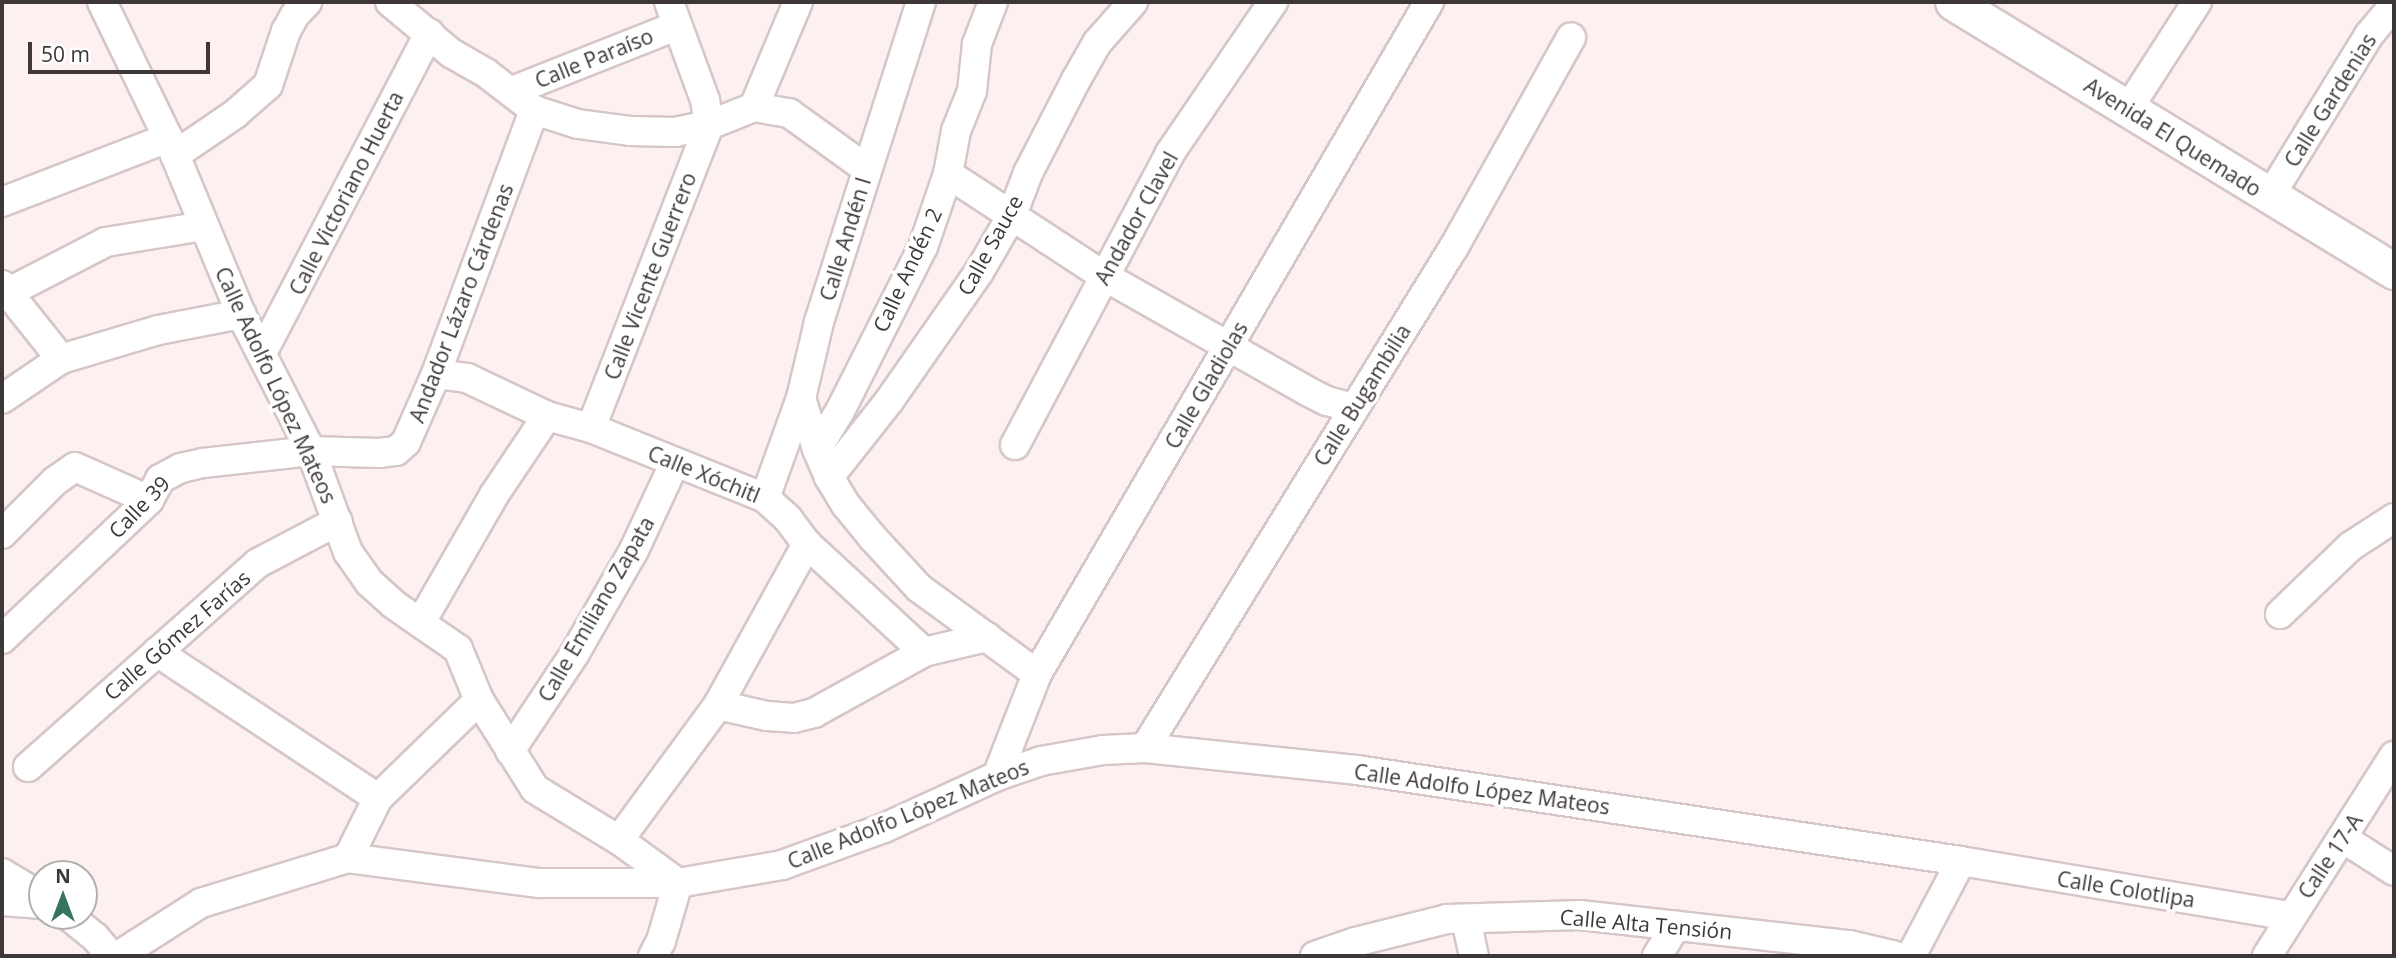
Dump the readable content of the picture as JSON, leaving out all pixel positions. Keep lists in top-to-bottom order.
{
  "streets": {
    "main road": ["Avenida El Quemado"],
    "street": [
      "Calle Paraíso",
      "Calle Gardenias",
      "Calle Victoriano Huerta",
      "Andador Clavel",
      "Calle Andén I",
      "Calle Sauce",
      "Calle Andén 2",
      "Calle Vicente Guerrero",
      "Andador Lázaro Cárdenas",
      "Calle Adolfo López Mateos",
      "Calle Gladiolas",
      "Calle Bugambilia",
      "Calle Xóchitl",
      "Calle 39",
      "Calle Emiliano Zapata",
      "Calle Gómez Farías",
      "Calle 17-A",
      "Calle Colotlipa",
      "Calle Alta Tensión"
    ]
  },
  "crossings": [
    ["Calle Gardenias", "Avenida El Quemado"],
    ["Calle Victoriano Huerta", "Calle Adolfo López Mateos"],
    ["Calle Andén I", "Calle Xóchitl"],
    ["Calle Vicente Guerrero", "Calle Xóchitl"],
    ["Andador Lázaro Cárdenas", "Calle Adolfo López Mateos"],
    ["Andador Lázaro Cárdenas", "Calle Xóchitl"],
    ["Andador Lázaro Cárdenas", "Calle 39"],
    ["Calle Adolfo López Mateos", "Calle Gladiolas"],
    ["Calle Adolfo López Mateos", "Calle Bugambilia"],
    ["Calle Adolfo López Mateos", "Calle 39"],
    ["Calle Adolfo López Mateos", "Calle Emiliano Zapata"],
    ["Calle Adolfo López Mateos", "Calle Gómez Farías"],
    ["Calle Adolfo López Mateos", "Calle Colotlipa"],
    ["Calle Xóchitl", "Calle Emiliano Zapata"],
    ["Calle 17-A", "Calle Colotlipa"]
  ],
  "scale_bar": "50 m",
  "north": "top"
}
